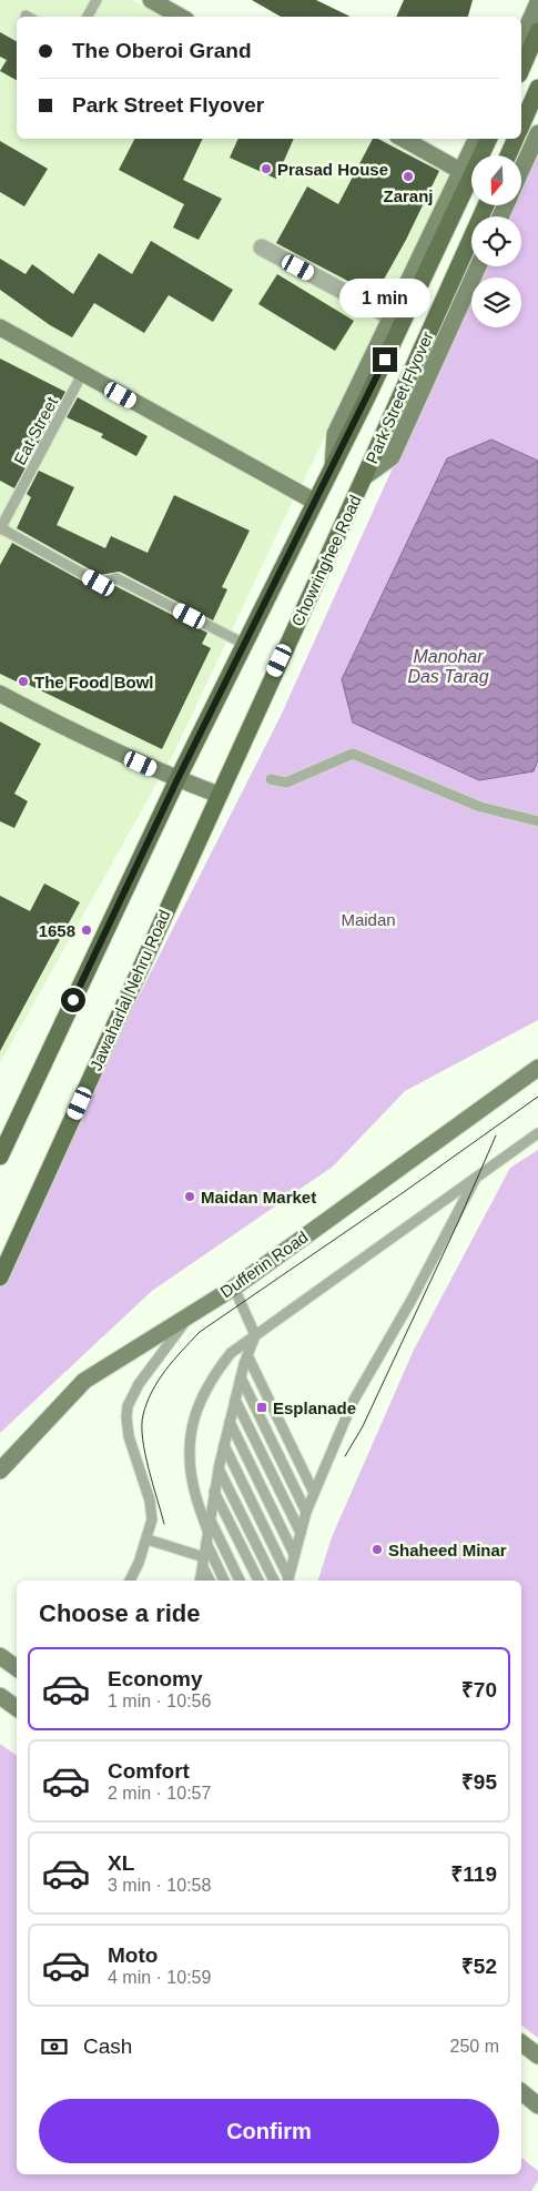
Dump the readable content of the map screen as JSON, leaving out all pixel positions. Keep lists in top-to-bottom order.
{
  "streets": {
    "main road": ["Park Street Flyover", "Chowringhee Road", "Jawaharlal Nehru Road"],
    "street": ["Dufferin Road"],
    "lane": ["Eat Street"]
  },
  "crossings": [
    ["Park Street Flyover", "Chowringhee Road"],
    ["Chowringhee Road", "Jawaharlal Nehru Road"]
  ],
  "water": ["Manohar Das Tarag"],
  "parks": ["Maidan"],
  "places": {
    "other": [
      "Prasad House",
      "Zaranj",
      "The Food Bowl",
      "1658",
      "Maidan Market",
      "Shaheed Minar"
    ],
    "transit": ["Esplanade"]
  },
  "north": "bottom",
  "page": {
    "banner": ["The Oberoi Grand", "Park Street Flyover"],
    "bubble": "1 min",
    "heading": "Choose a ride",
    "list": [
      {
        "name": "Economy",
        "note": "1 min · 10:56",
        "value": "₹70"
      },
      {
        "name": "Comfort",
        "note": "2 min · 10:57",
        "value": "₹95"
      },
      {
        "name": "XL",
        "note": "3 min · 10:58",
        "value": "₹119"
      },
      {
        "name": "Moto",
        "note": "4 min · 10:59",
        "value": "₹52"
      }
    ],
    "pay": ["Cash", "250 m"],
    "buttons": "Confirm"
  }
}
